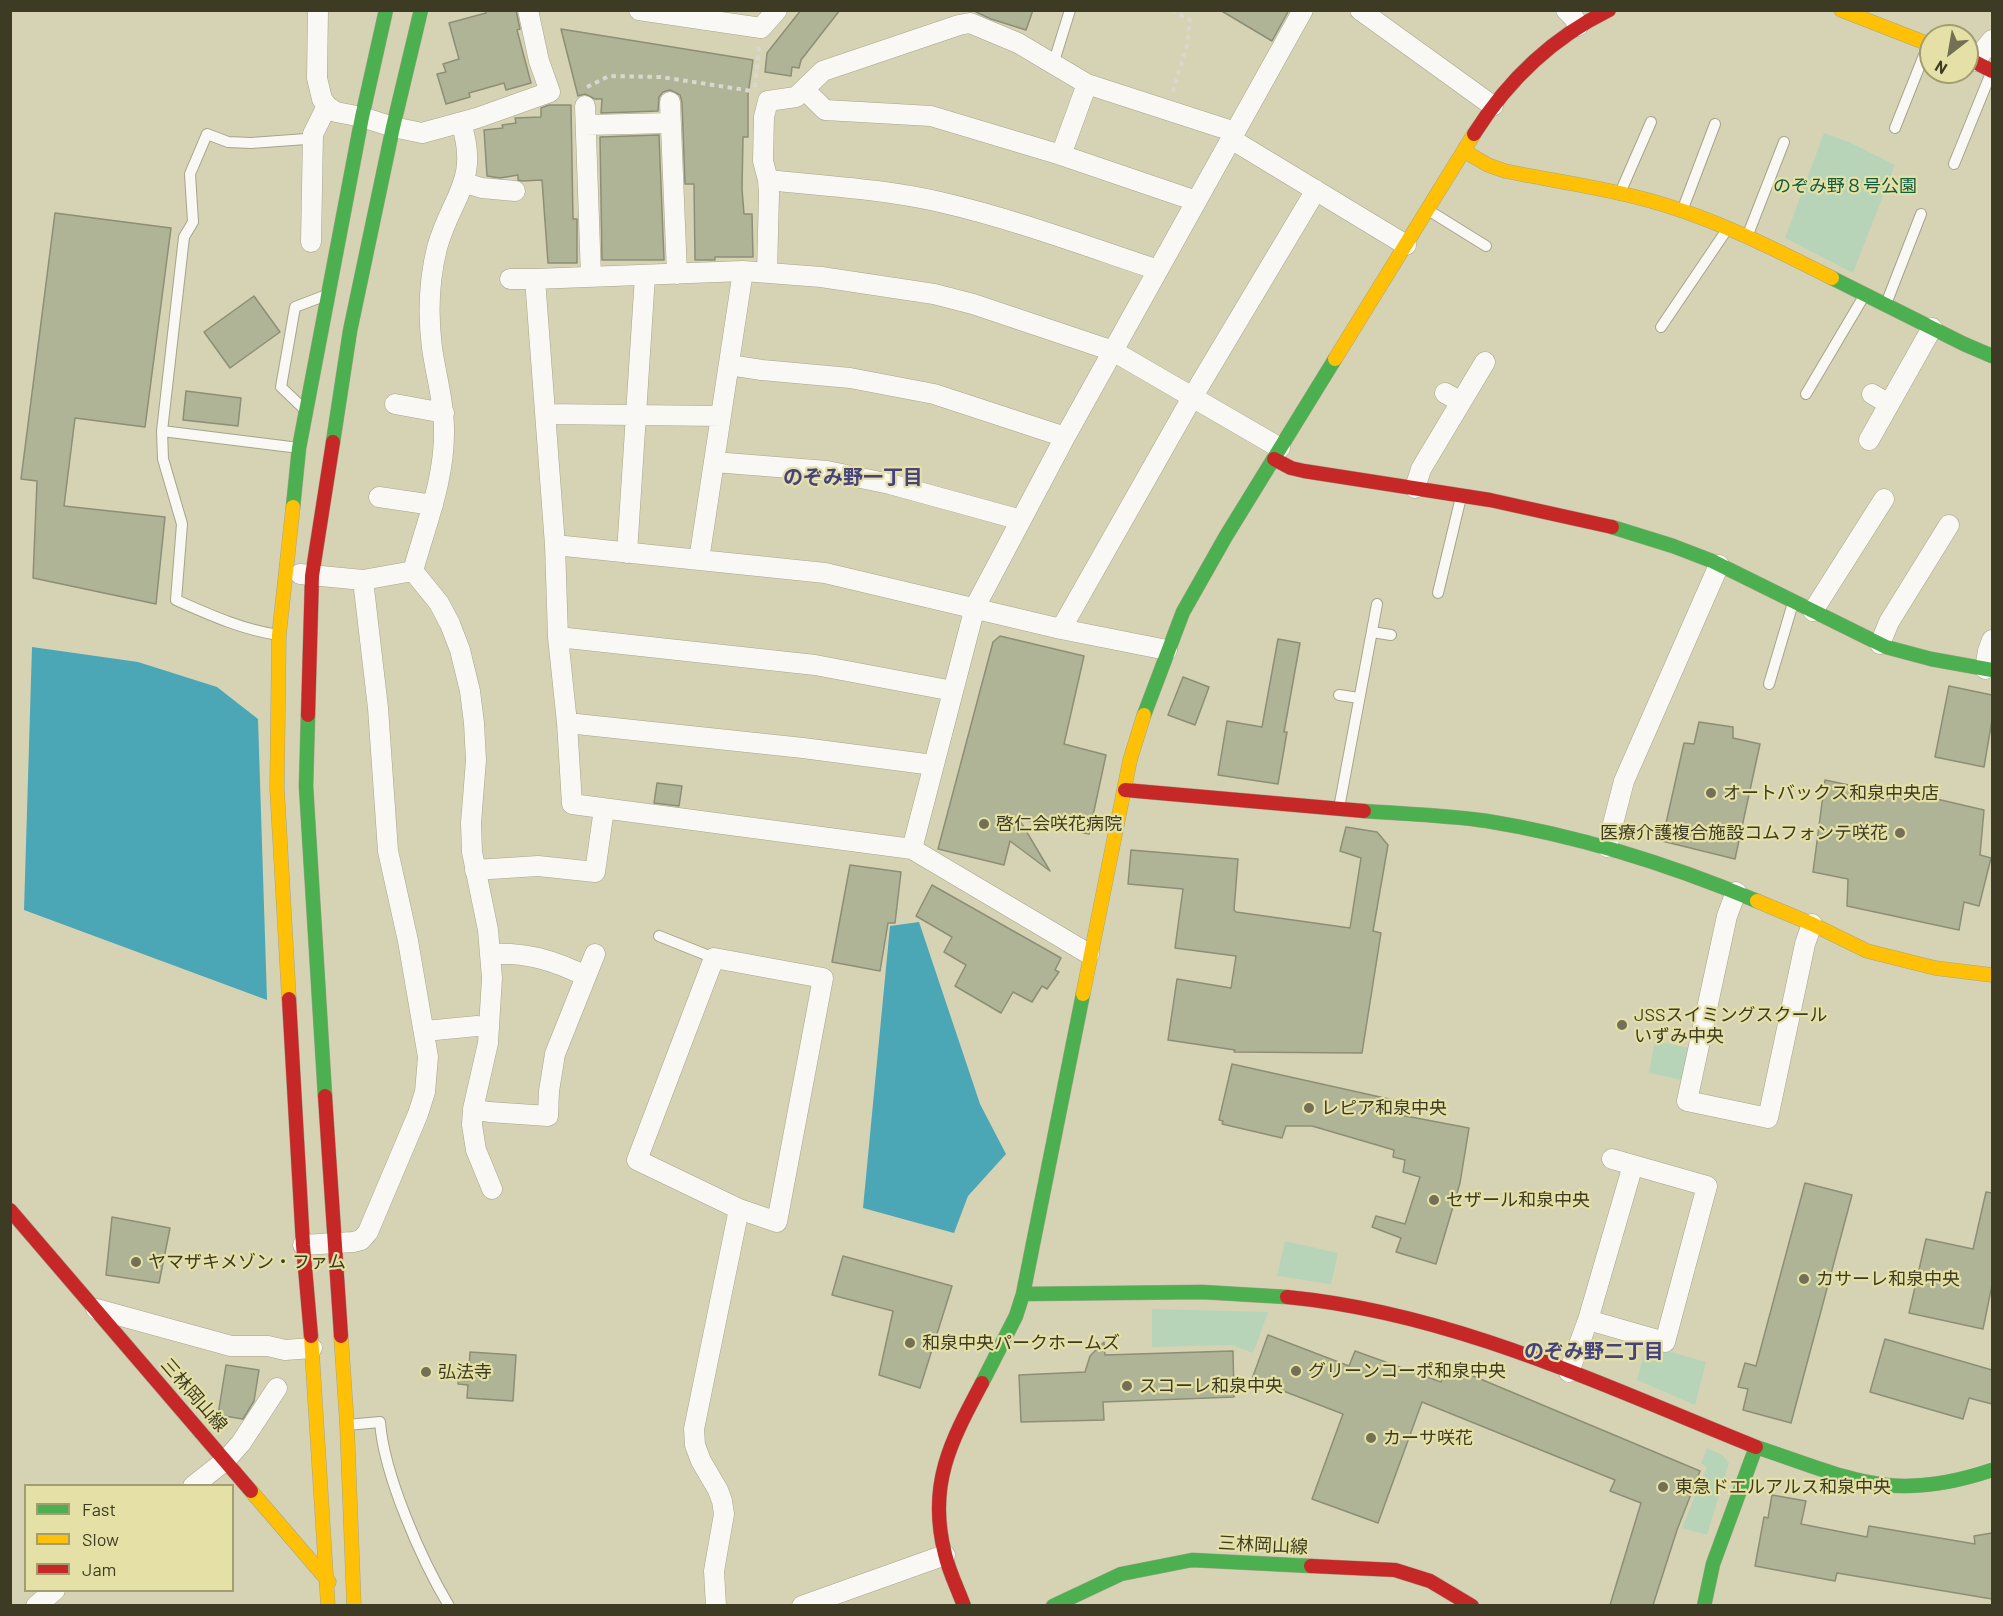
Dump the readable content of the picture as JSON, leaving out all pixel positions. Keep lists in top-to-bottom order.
{
  "streets": {
    "street": ["三林岡山線"]
  },
  "districts": ["のぞみ野一丁目", "のぞみ野二丁目"],
  "parks": ["のぞみ野８号公園"],
  "places": [
    "オートバックス和泉中央店",
    "啓仁会咲花病院",
    "医療介護複合施設コムフォンテ咲花",
    "JSSスイミングスクール いずみ中央",
    "レピア和泉中央",
    "セザール和泉中央",
    "ヤマザキメゾン・ファム",
    "カサーレ和泉中央",
    "和泉中央パークホームズ",
    "グリーンコーポ和泉中央",
    "弘法寺",
    "スコーレ和泉中央",
    "カーサ咲花",
    "東急ドエルアルス和泉中央"
  ],
  "legend": ["Fast", "Slow", "Jam"],
  "north": "bottom left"
}
